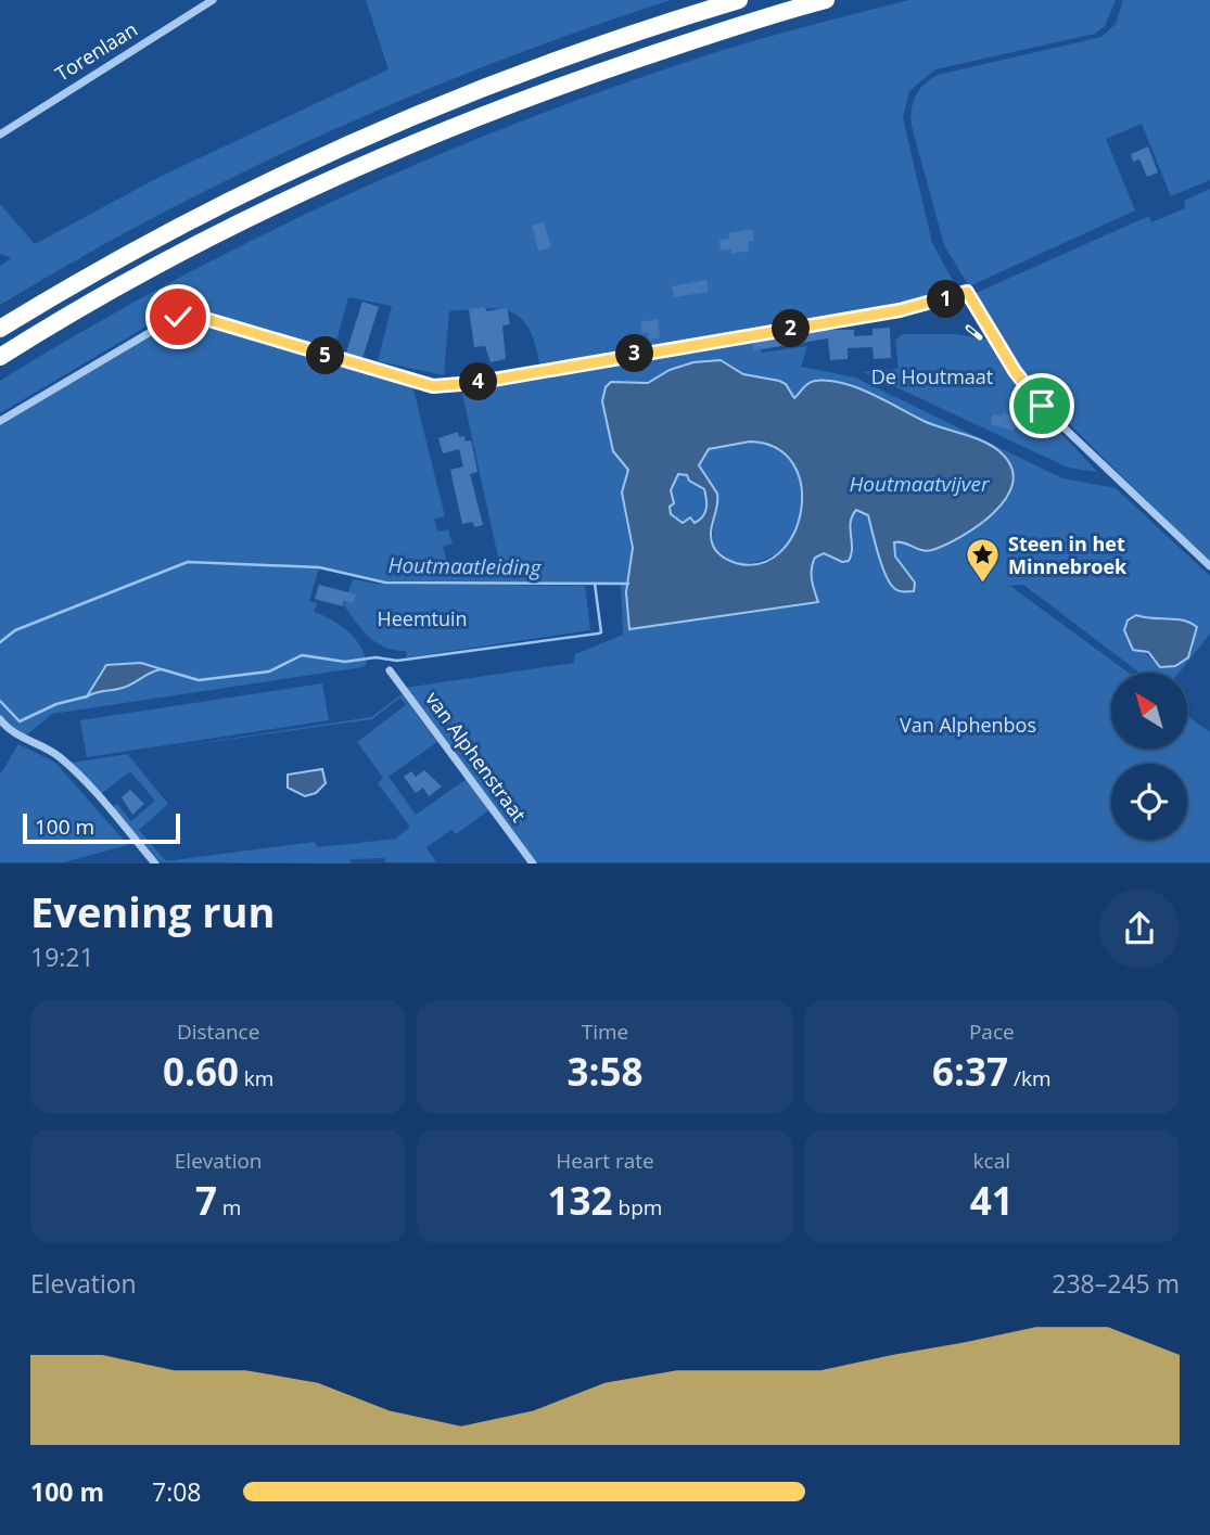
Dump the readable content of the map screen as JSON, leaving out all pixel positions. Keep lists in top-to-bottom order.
{
  "streets": {
    "street": ["Torenlaan", "van Alphenstraat"]
  },
  "water": ["Houtmaatvijver", "Houtmaatleiding"],
  "parks": ["De Houtmaat", "Heemtuin", "Van Alphenbos"],
  "places": {
    "place": ["Steen in het Minnebroek"]
  },
  "scale_bar": "100 m",
  "north": "top left",
  "page": {
    "pins": [
      "1",
      "2",
      "3",
      "5",
      "4"
    ],
    "scale": "100 m",
    "heading": ["Evening run", "19:21"],
    "stats": [
      ["Distance", "0.60 km"],
      ["Time", "3:58"],
      ["Pace", "6:37 /km"],
      ["Elevation", "7 m"],
      ["Heart rate", "132 bpm"],
      ["kcal", "41"]
    ],
    "chart": ["Elevation", "238–245 m"],
    "list": [
      {
        "name": "100 m",
        "note": "7:08"
      }
    ]
  }
}
